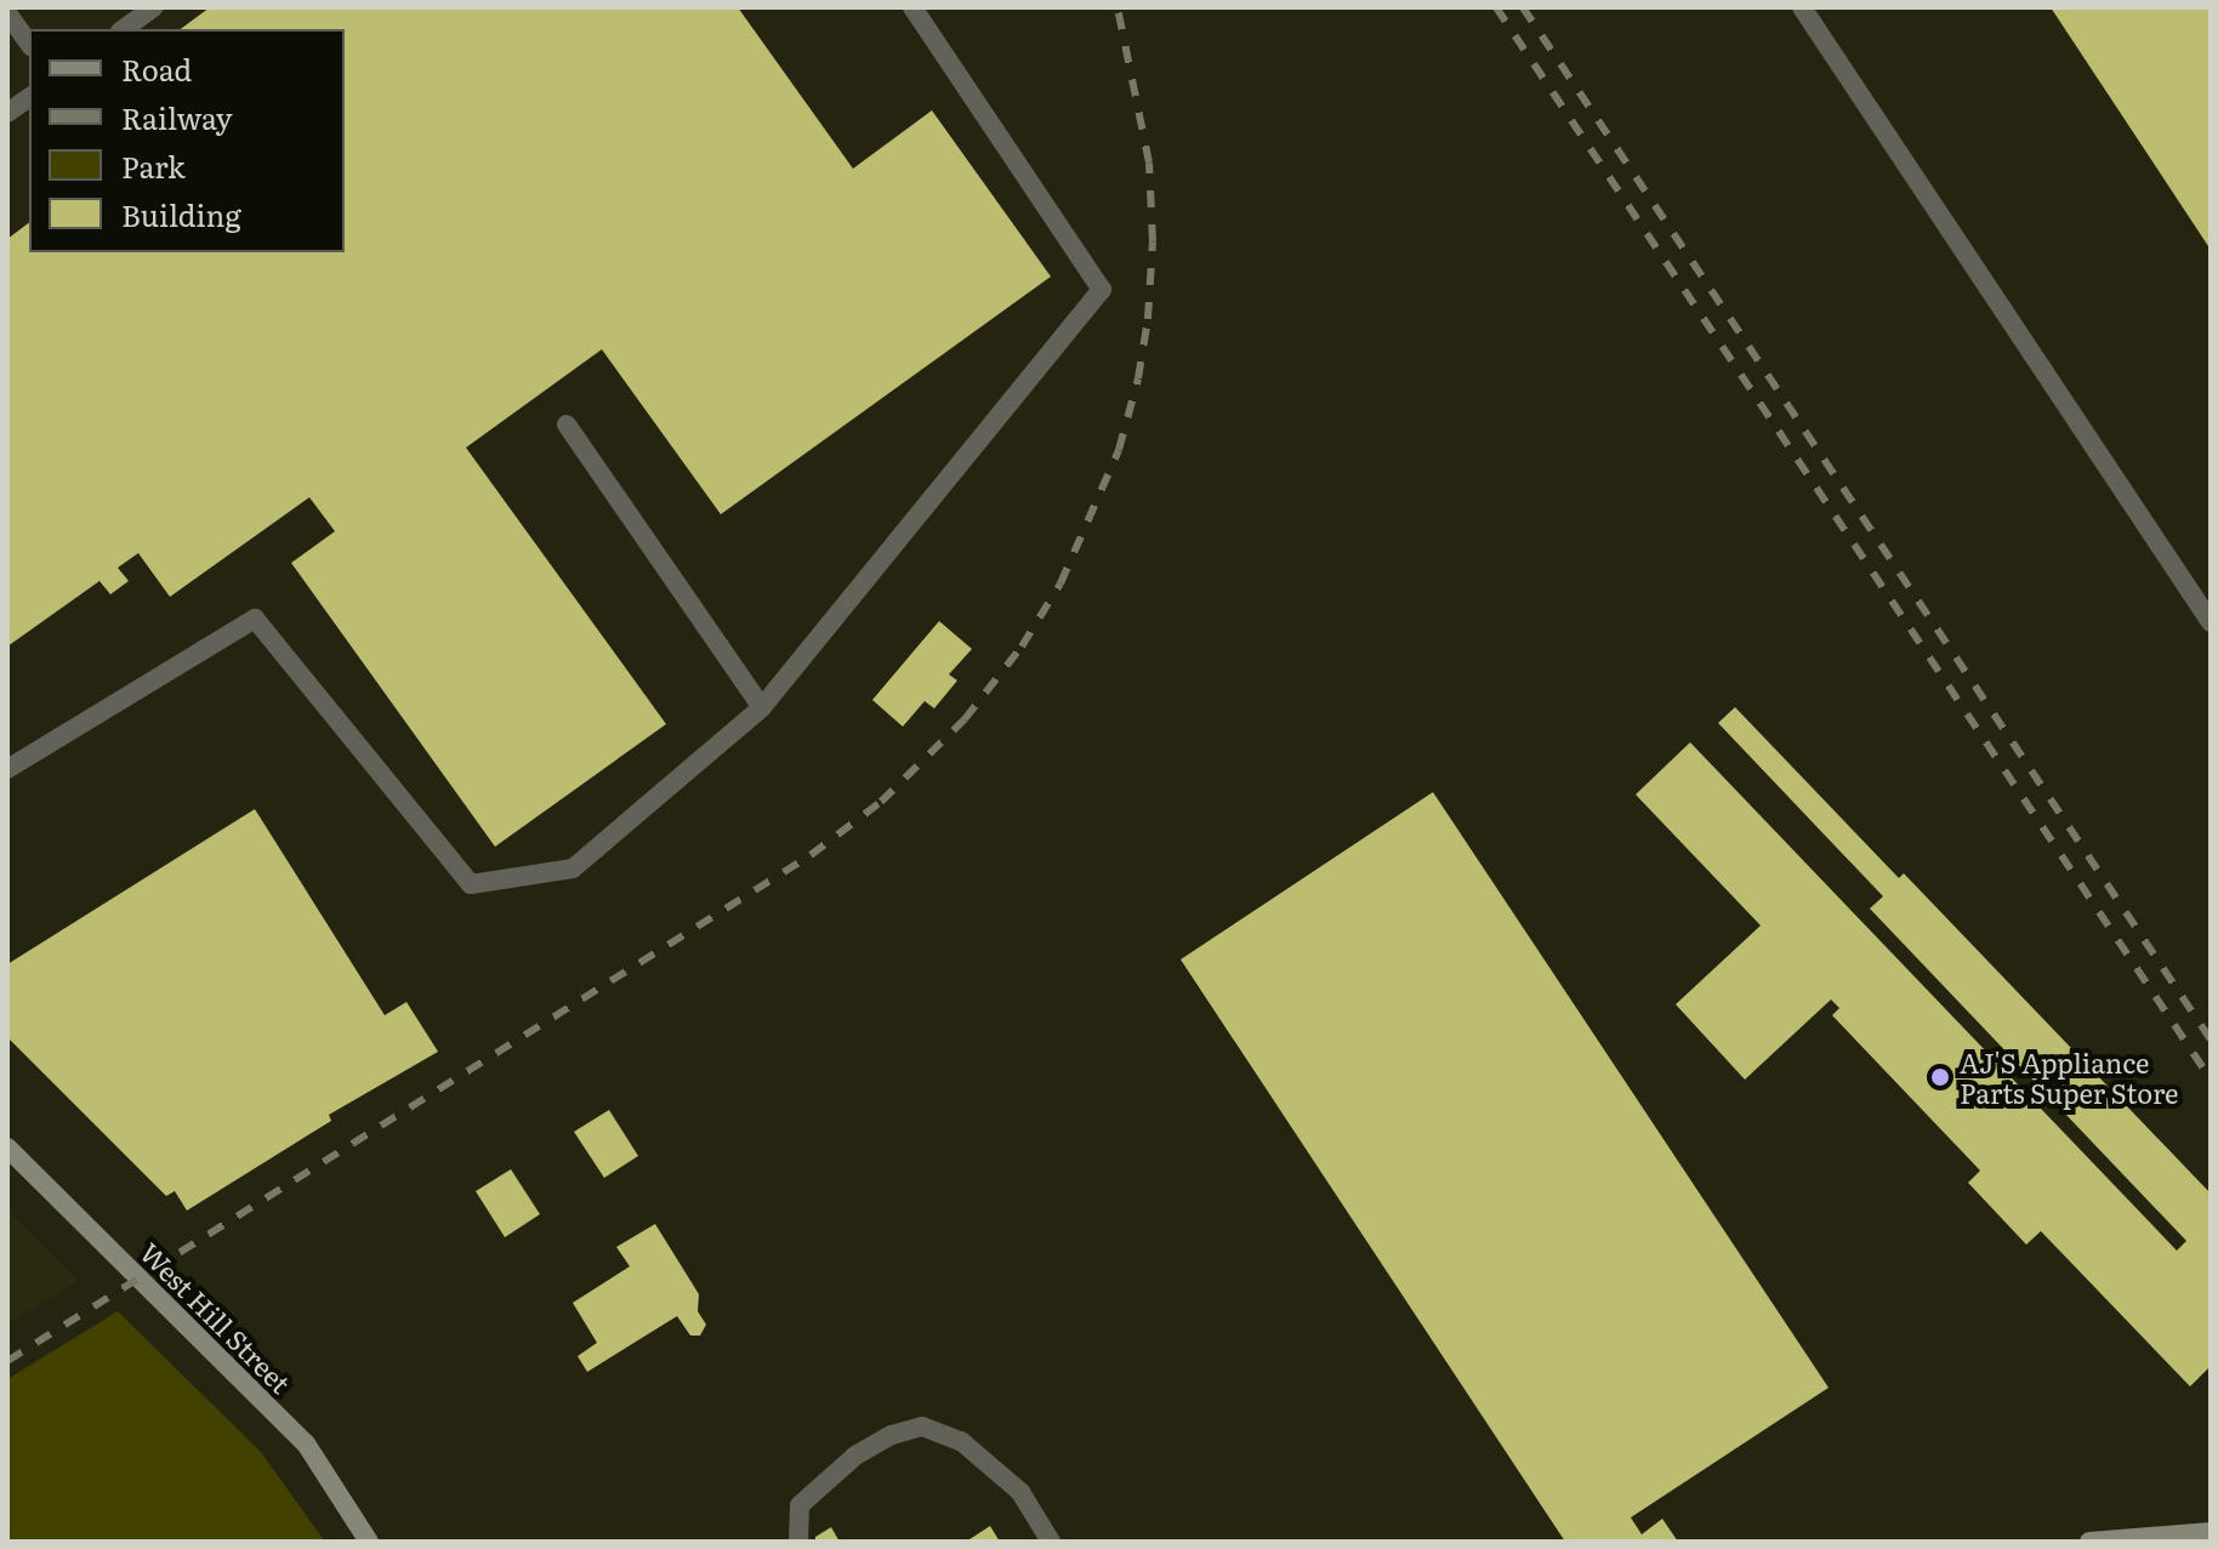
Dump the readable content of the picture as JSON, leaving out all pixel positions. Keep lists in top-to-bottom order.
{
  "streets": {
    "street": ["West Hill Street"]
  },
  "places": ["AJ'S Appliance Parts Super Store"],
  "legend": [
    "Road",
    "Railway",
    "Park",
    "Building"
  ]
}
